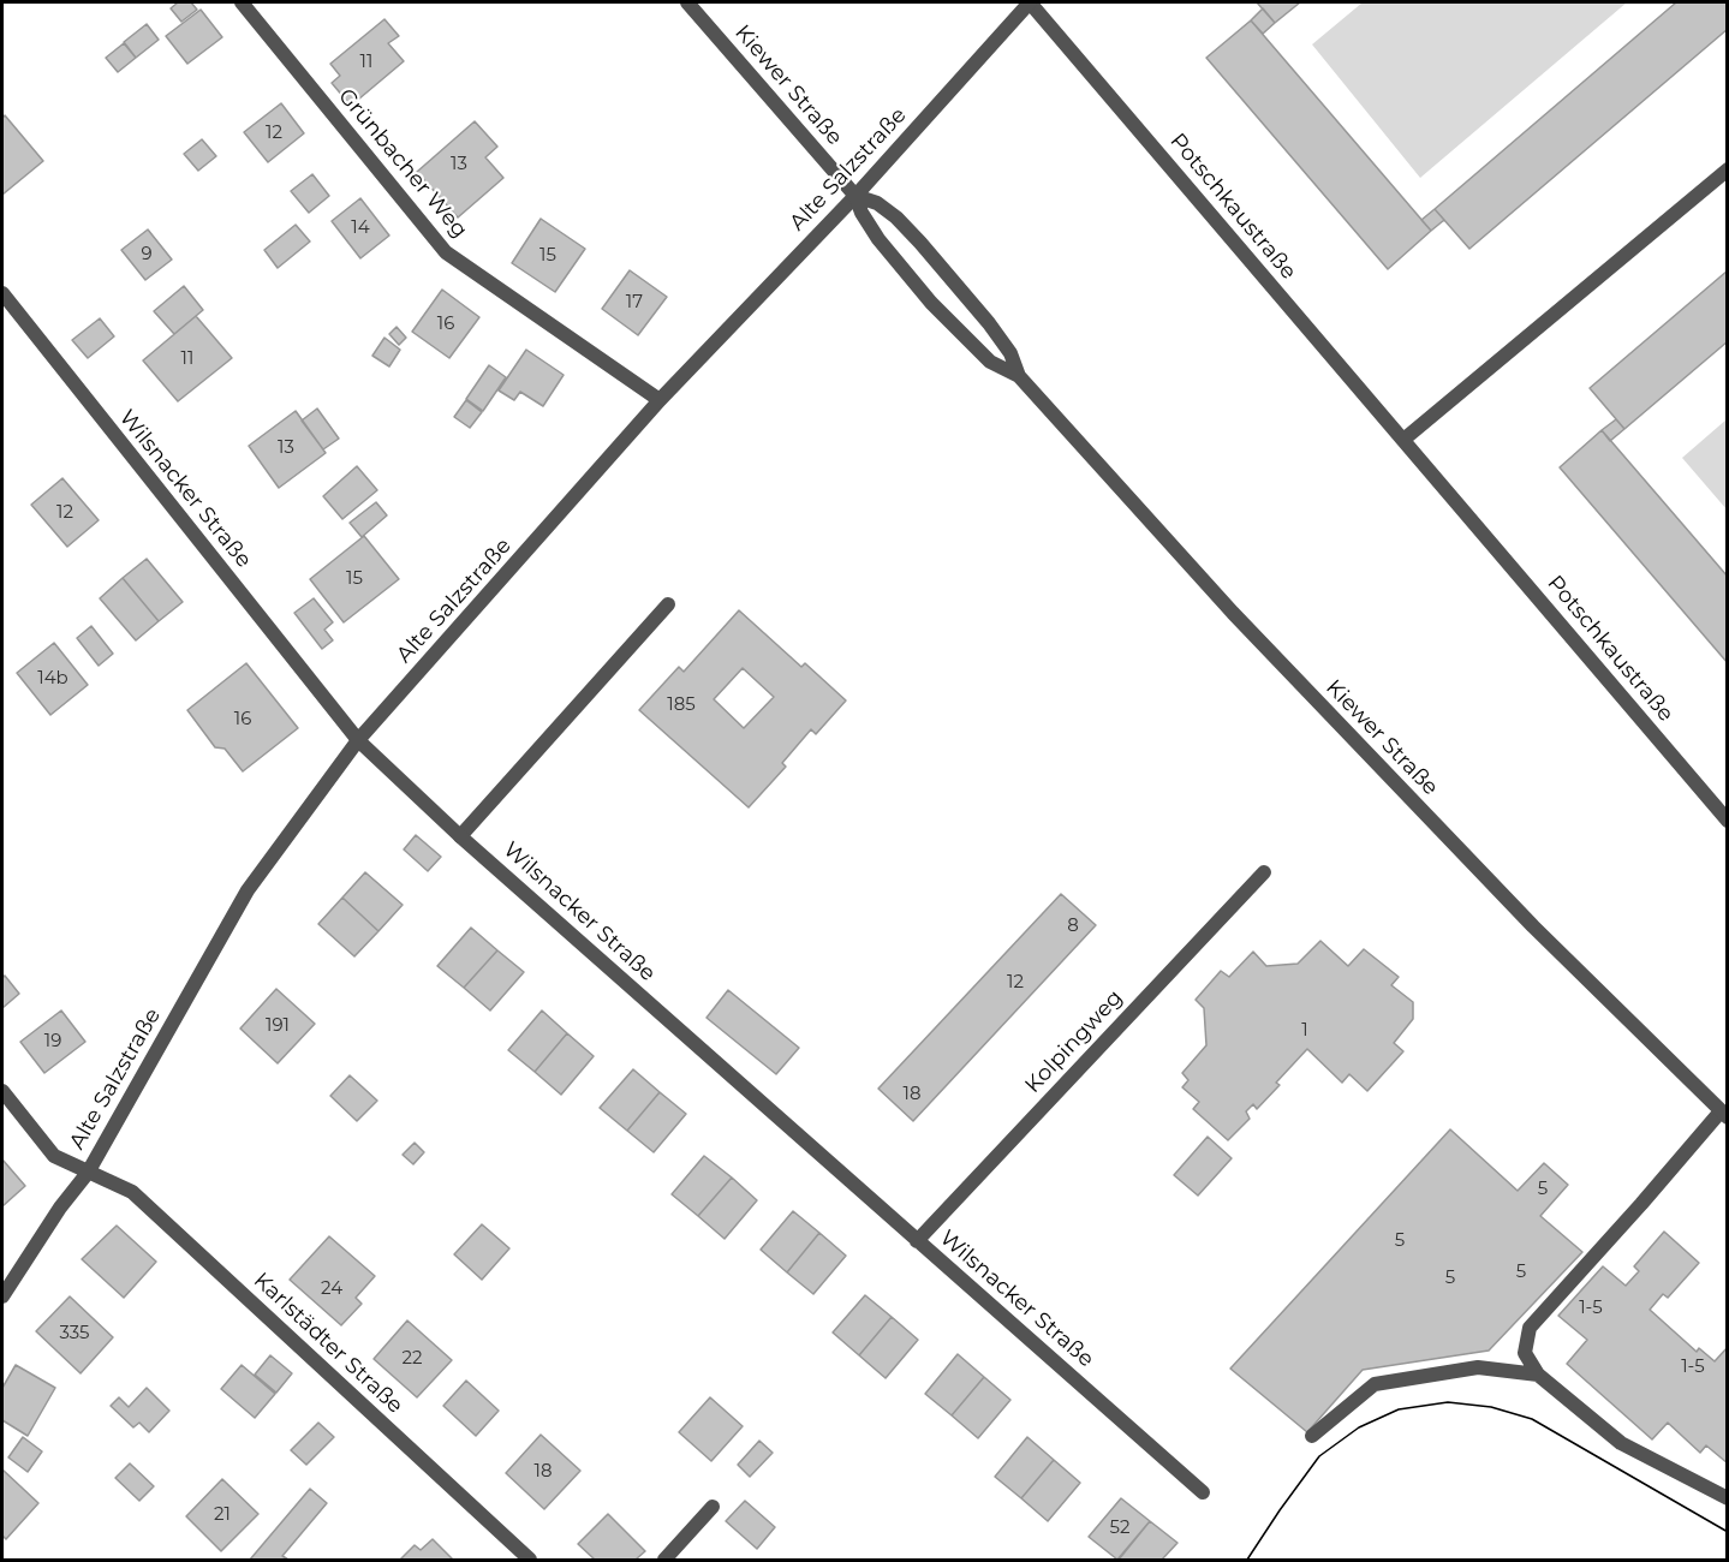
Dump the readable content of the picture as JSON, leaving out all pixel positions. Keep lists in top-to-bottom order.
{
  "streets": {
    "street": [
      "Kiewer Straße",
      "Grünbacher Weg",
      "Alte Salzstraße",
      "Potschkaustraße",
      "Wilsnacker Straße",
      "Kolpingweg",
      "Karlstädter Straße"
    ]
  },
  "crossings": [
    ["Kiewer Straße", "Alte Salzstraße"],
    ["Grünbacher Weg", "Alte Salzstraße"],
    ["Alte Salzstraße", "Potschkaustraße"],
    ["Alte Salzstraße", "Wilsnacker Straße"],
    ["Alte Salzstraße", "Karlstädter Straße"],
    ["Wilsnacker Straße", "Kolpingweg"]
  ],
  "house_numbers": [
    "11",
    "12",
    "13",
    "14",
    "9",
    "15",
    "17",
    "16",
    "11",
    "13",
    "12",
    "15",
    "14b",
    "185",
    "16",
    "8",
    "12",
    "191",
    "1",
    "19",
    "18",
    "5",
    "5",
    "5",
    "5",
    "24",
    "1-5",
    "335",
    "22",
    "1-5",
    "18",
    "21",
    "52"
  ]
}
